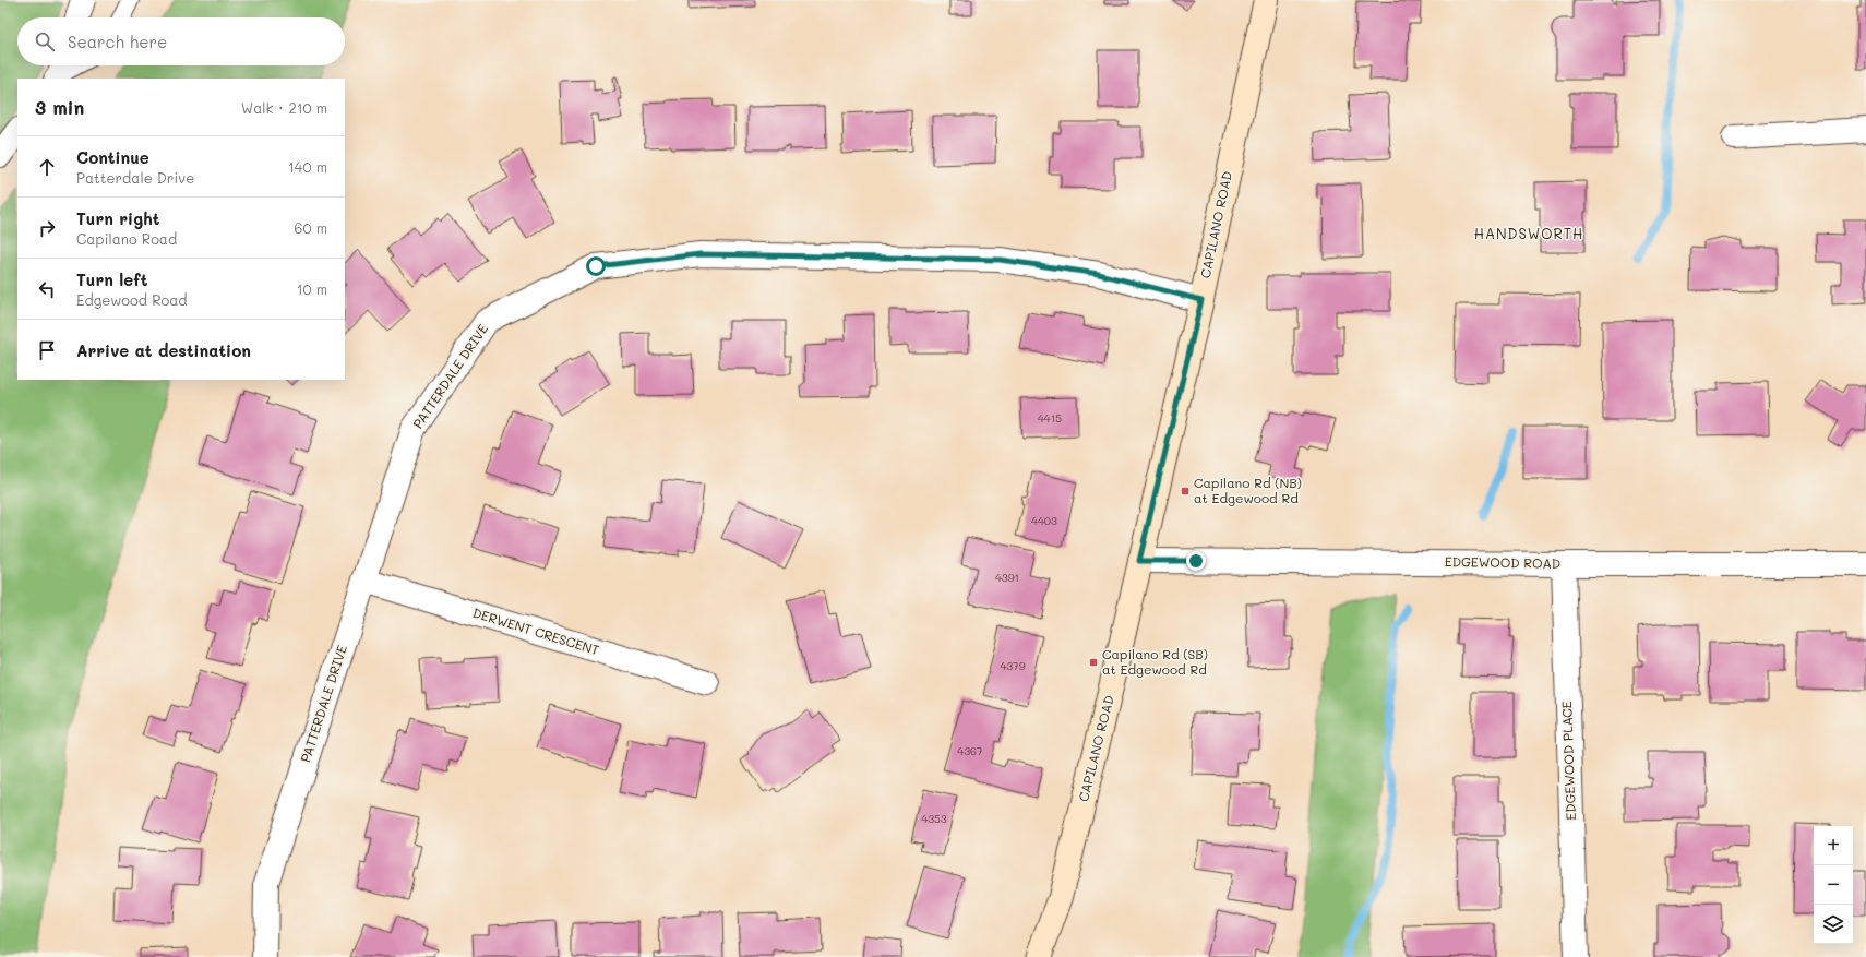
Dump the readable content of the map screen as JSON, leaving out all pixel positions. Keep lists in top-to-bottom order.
{
  "streets": {
    "main road": ["CAPILANO ROAD"],
    "street": [
      "PATTERDALE DRIVE",
      "EDGEWOOD ROAD",
      "DERWENT CRESCENT",
      "EDGEWOOD PLACE"
    ]
  },
  "crossings": [
    ["CAPILANO ROAD", "PATTERDALE DRIVE"],
    ["CAPILANO ROAD", "EDGEWOOD ROAD"],
    ["PATTERDALE DRIVE", "DERWENT CRESCENT"],
    ["EDGEWOOD ROAD", "EDGEWOOD PLACE"]
  ],
  "districts": ["HANDSWORTH"],
  "places": {
    "transit": ["Capilano Rd (NB) at Edgewood Rd", "Capilano Rd (SB) at Edgewood Rd"]
  },
  "house_numbers": [
    "4415",
    "4403",
    "4391",
    "4379",
    "4367",
    "4353"
  ],
  "page": {
    "search": "Search here",
    "heading": ["3 min", "Walk · 210 m"],
    "list": [
      ["Continue", "Patterdale Drive", "140 m"],
      ["Turn right", "Capilano Road", "60 m"],
      ["Turn left", "Edgewood Road", "10 m"],
      "Arrive at destination"
    ],
    "map_buttons": ["+", "−"]
  }
}
